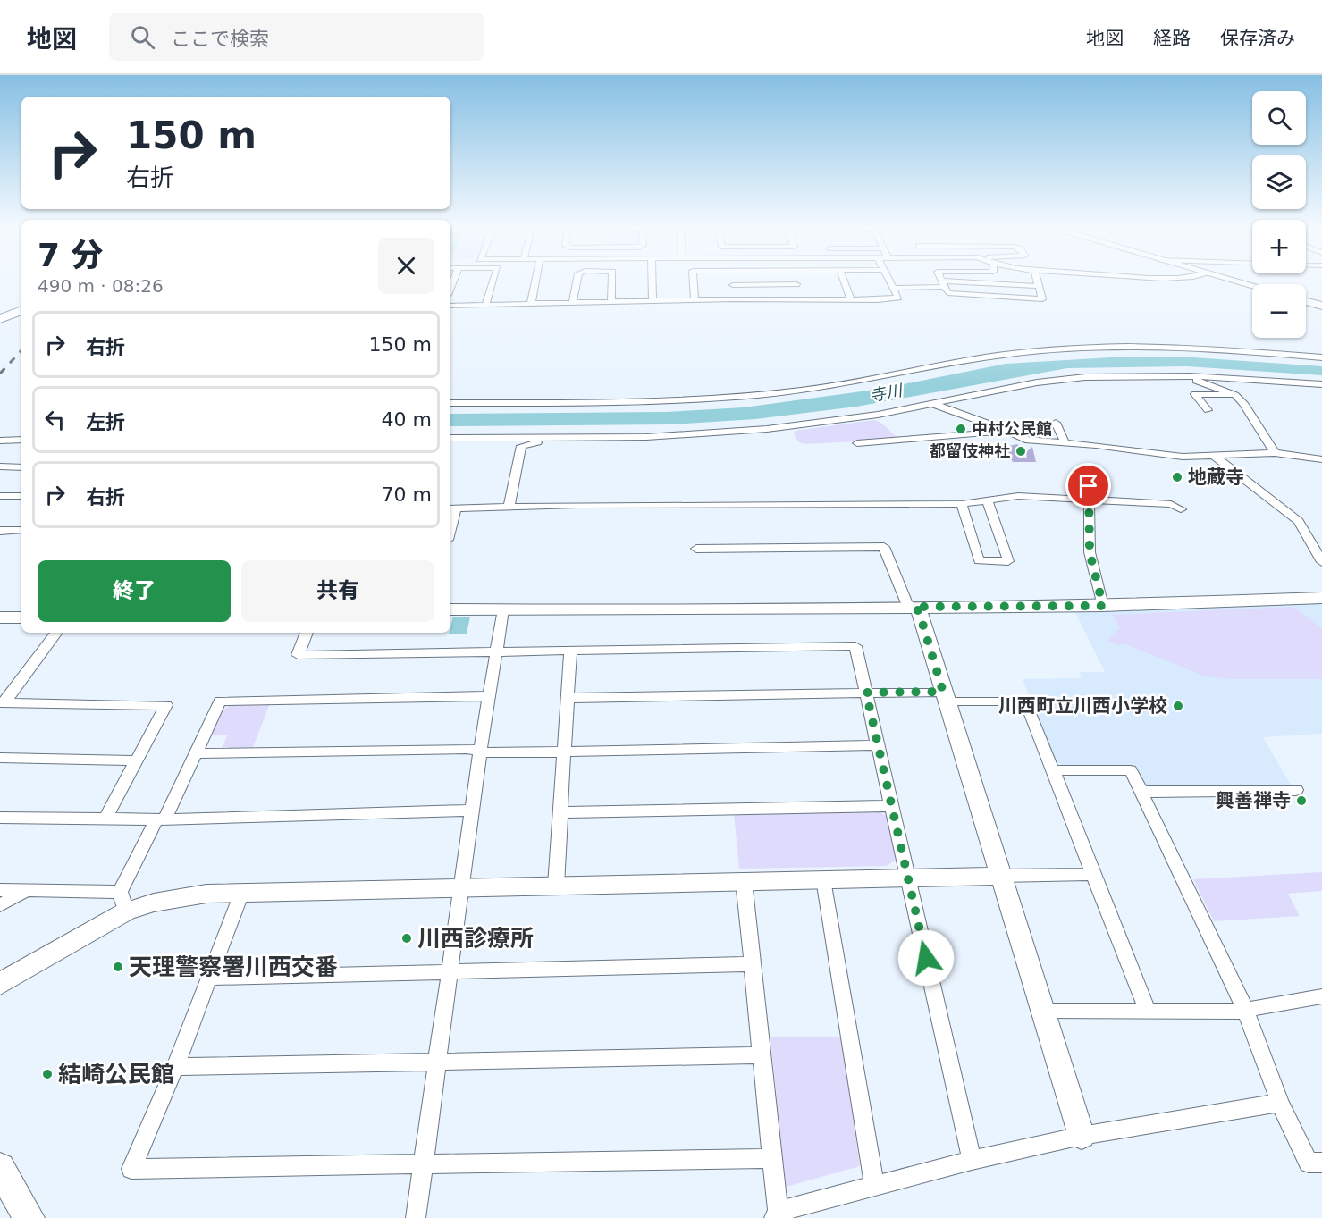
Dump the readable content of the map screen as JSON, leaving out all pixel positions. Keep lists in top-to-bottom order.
{
  "water": ["寺川"],
  "places": [
    "中村公民館",
    "都留伎神社",
    "地蔵寺",
    "川西町立川西小学校",
    "興善禅寺",
    "川西診療所",
    "天理警察署川西交番",
    "結崎公民館"
  ],
  "page": {
    "header": "地図",
    "search": "ここで検索",
    "nav": ["地図", "経路", "保存済み"],
    "map_buttons": ["+", "−"],
    "turn": ["150 m", "右折"],
    "heading": ["7 分", "490 m · 08:26"],
    "list": [
      {
        "name": "右折",
        "value": "150 m"
      },
      {
        "name": "左折",
        "value": "40 m"
      },
      {
        "name": "右折",
        "value": "70 m"
      }
    ],
    "buttons": ["終了", "共有"]
  }
}
